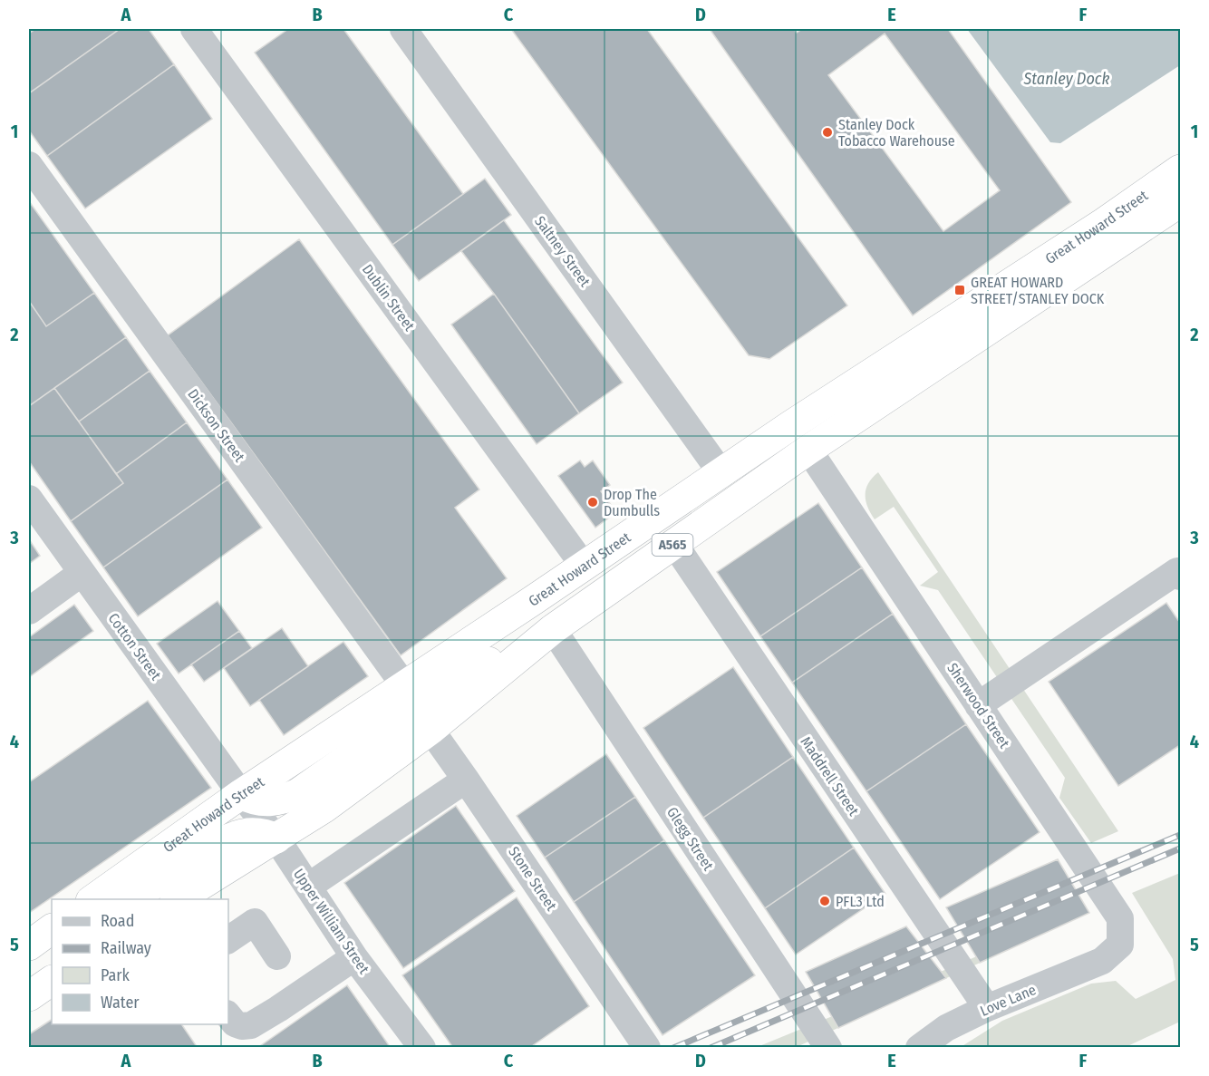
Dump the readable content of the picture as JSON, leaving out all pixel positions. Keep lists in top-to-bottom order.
{
  "streets": {
    "highway": ["Great Howard Street", "A565"],
    "street": [
      "Saltney Street",
      "Dublin Street",
      "Dickson Street",
      "Cotton Street",
      "Sherwood Street",
      "Maddrell Street",
      "Glegg Street",
      "Stone Street",
      "Upper William Street",
      "Love Lane"
    ]
  },
  "crossings": [
    ["Great Howard Street", "Saltney Street"],
    ["Great Howard Street", "Dublin Street"],
    ["Great Howard Street", "Dickson Street"],
    ["Great Howard Street", "Cotton Street"],
    ["Great Howard Street", "Sherwood Street"],
    ["Great Howard Street", "Maddrell Street"],
    ["Great Howard Street", "Glegg Street"],
    ["Great Howard Street", "Stone Street"],
    ["Great Howard Street", "Upper William Street"],
    ["Dickson Street", "Stone Street"],
    ["Cotton Street", "Upper William Street"],
    ["Sherwood Street", "Love Lane"],
    ["Maddrell Street", "Love Lane"]
  ],
  "water": ["Stanley Dock"],
  "places": {
    "other": ["Stanley Dock Tobacco Warehouse", "Drop The Dumbulls", "PFL3 Ltd"],
    "transit": ["GREAT HOWARD STREET/STANLEY DOCK"]
  },
  "legend": [
    "Road",
    "Railway",
    "Park",
    "Water"
  ],
  "grid": {
    "columns": [
      "A",
      "B",
      "C",
      "D",
      "E",
      "F"
    ],
    "rows": [
      "1",
      "2",
      "3",
      "4",
      "5"
    ]
  }
}
